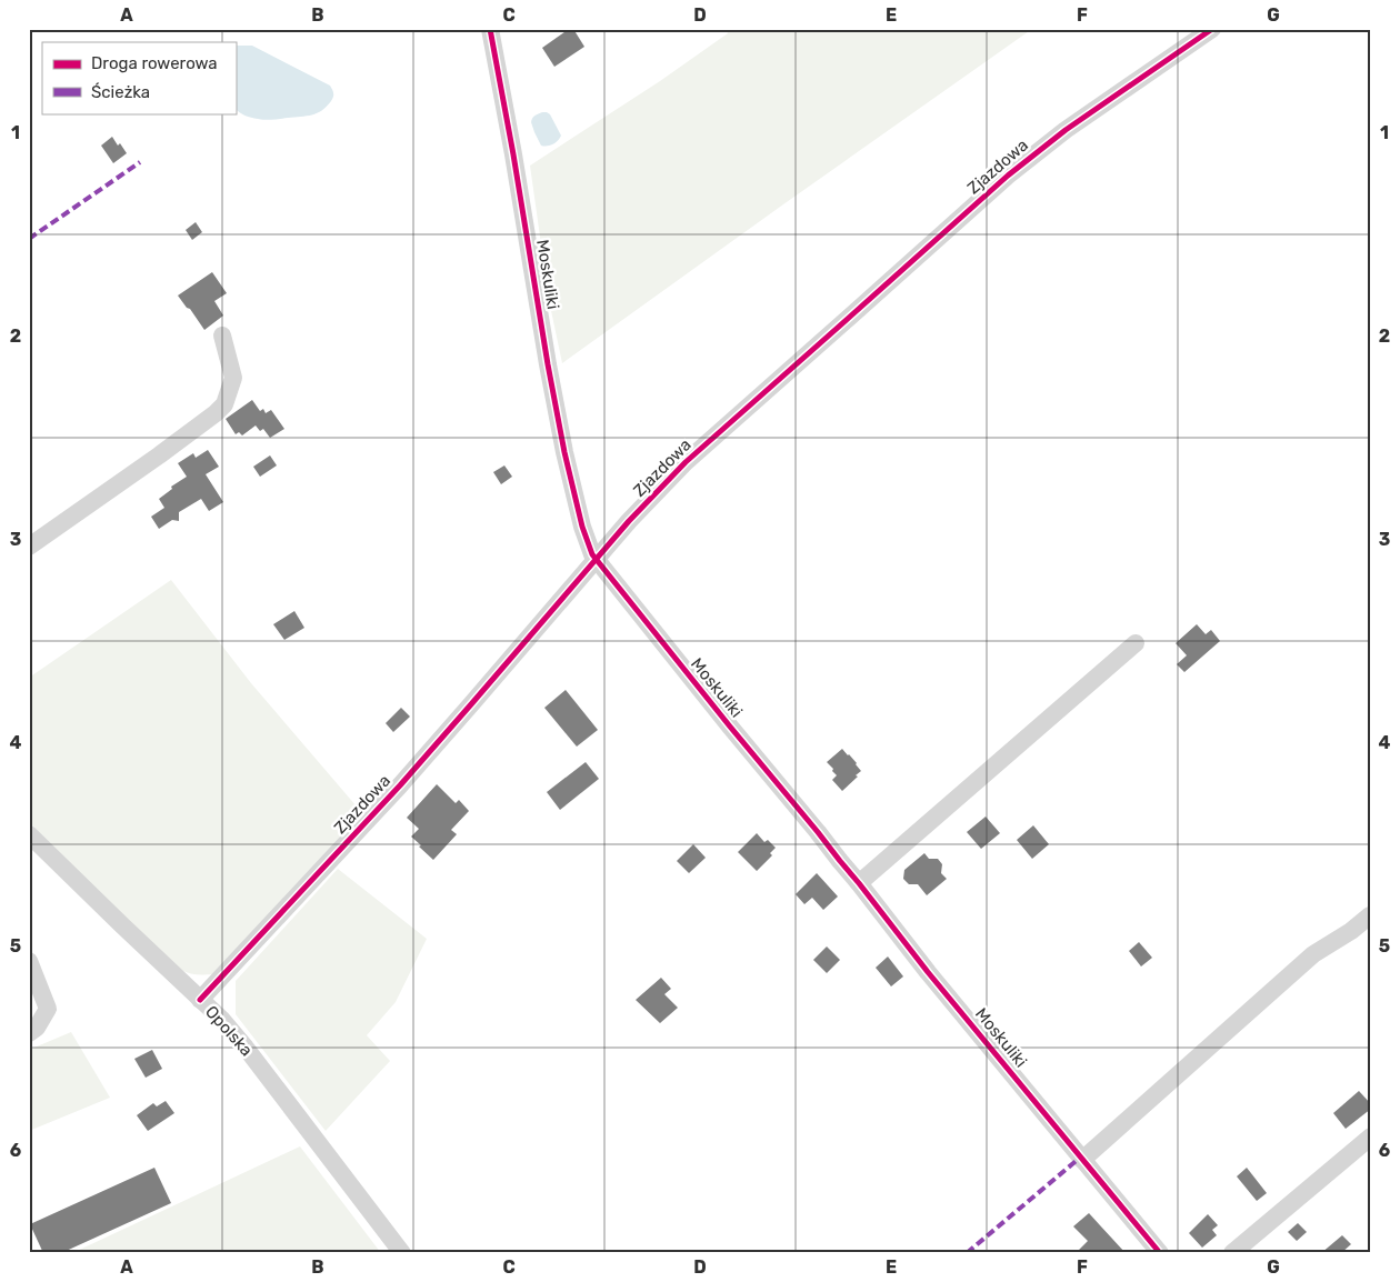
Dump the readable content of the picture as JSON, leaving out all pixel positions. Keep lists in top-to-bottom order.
{
  "streets": {
    "street": ["Zjazdowa", "Moskuliki", "Opolska"]
  },
  "crossings": [
    ["Zjazdowa", "Moskuliki"],
    ["Zjazdowa", "Opolska"]
  ],
  "legend": ["Droga rowerowa", "Ścieżka"],
  "grid": {
    "columns": [
      "A",
      "B",
      "C",
      "D",
      "E",
      "F",
      "G"
    ],
    "rows": [
      "1",
      "2",
      "3",
      "4",
      "5",
      "6"
    ]
  }
}
